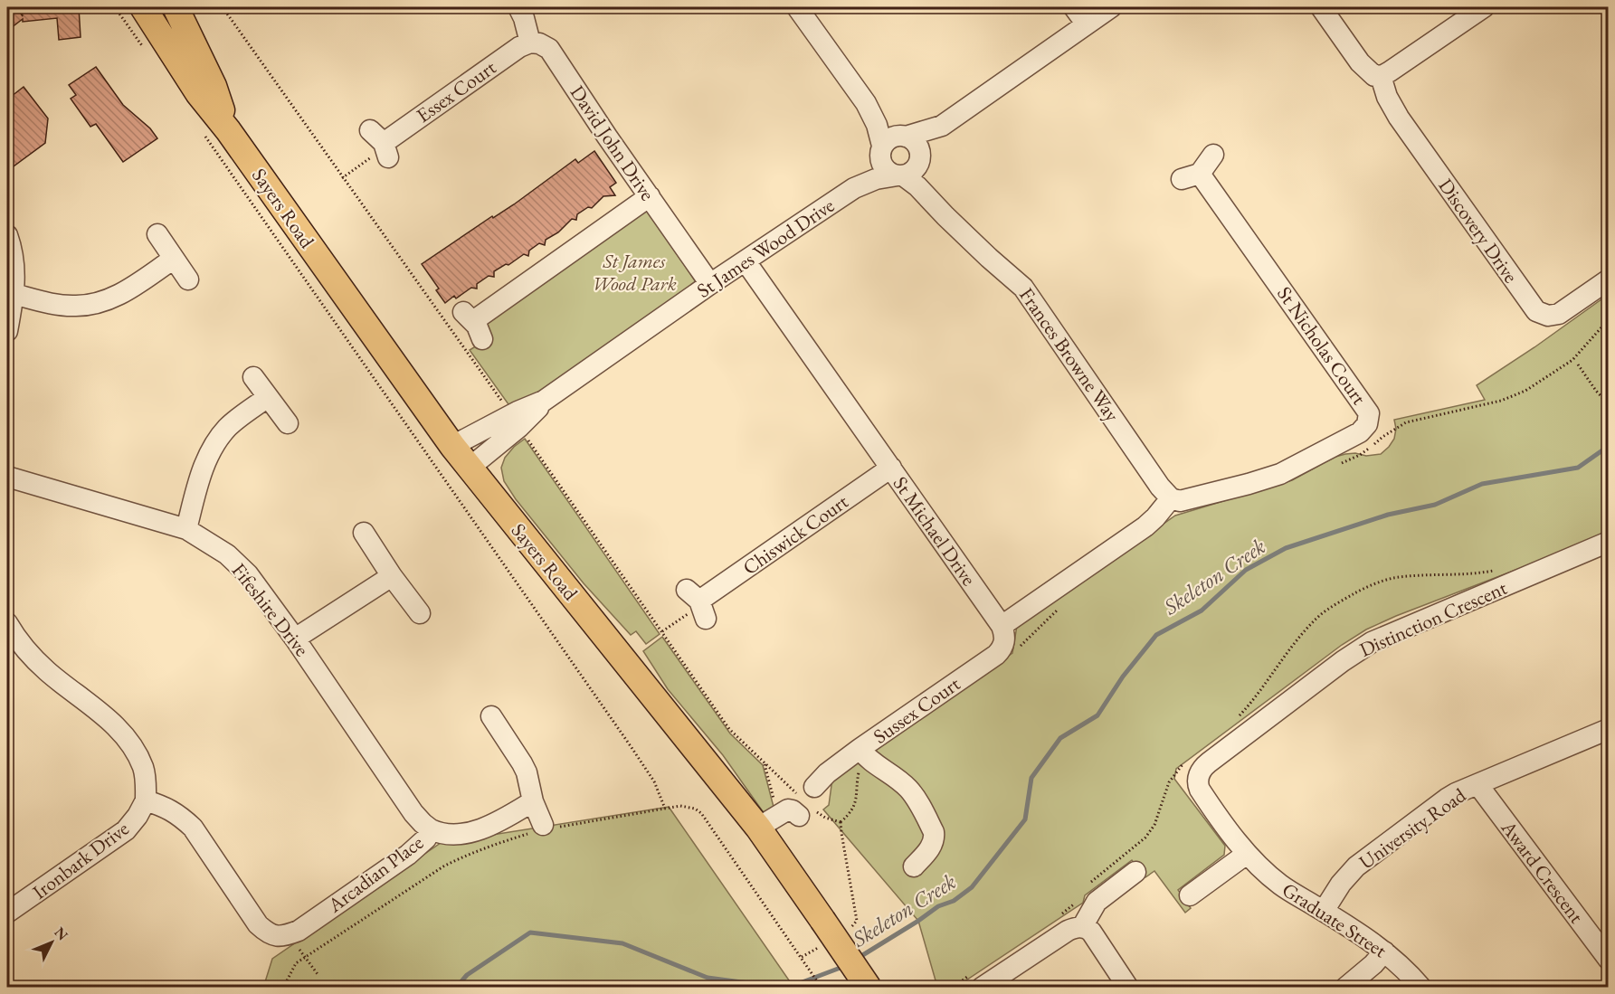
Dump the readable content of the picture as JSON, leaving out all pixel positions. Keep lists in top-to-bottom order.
{
  "streets": {
    "main road": ["Sayers Road"],
    "street": [
      "Essex Court",
      "David John Drive",
      "Discovery Drive",
      "St James Wood Drive",
      "St Nicholas Court",
      "Frances Browne Way",
      "St Michael Drive",
      "Chiswick Court",
      "Fifeshire Drive",
      "Distinction Crescent",
      "Sussex Court",
      "University Road",
      "Ironbark Drive",
      "Award Crescent",
      "Arcadian Place",
      "Graduate Street"
    ]
  },
  "crossings": [
    ["Essex Court", "David John Drive"],
    ["David John Drive", "St James Wood Drive"],
    ["Sayers Road", "St James Wood Drive"],
    ["St James Wood Drive", "Frances Browne Way"],
    ["St James Wood Drive", "St Michael Drive"],
    ["St Nicholas Court", "Frances Browne Way"],
    ["St Michael Drive", "Chiswick Court"],
    ["St Michael Drive", "Sussex Court"],
    ["Fifeshire Drive", "Arcadian Place"],
    ["Distinction Crescent", "Graduate Street"],
    ["University Road", "Award Crescent"],
    ["University Road", "Graduate Street"]
  ],
  "water": ["Skeleton Creek"],
  "parks": ["St James Wood Park"],
  "north": "top right"
}
